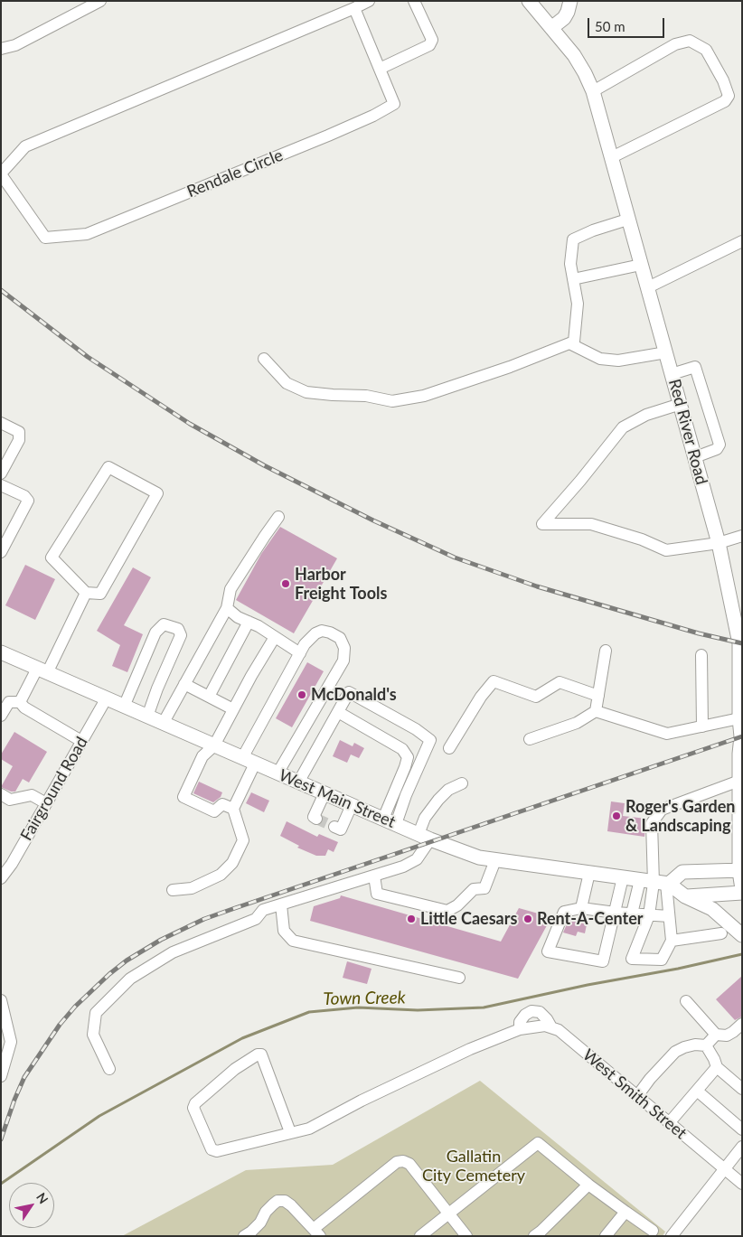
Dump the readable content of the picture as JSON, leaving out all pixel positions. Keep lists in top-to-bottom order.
{
  "streets": {
    "main road": ["Red River Road", "West Main Street"],
    "street": ["Rendale Circle", "Fairground Road", "West Smith Street"]
  },
  "crossings": [
    ["Fairground Road", "West Main Street"]
  ],
  "water": ["Town Creek"],
  "parks": ["Gallatin City Cemetery"],
  "places": [
    "Harbor Freight Tools",
    "McDonald's",
    "Roger's Garden & Landscaping",
    "Little Caesars",
    "Rent-A-Center"
  ],
  "scale_bar": "50 m",
  "north": "top right"
}
